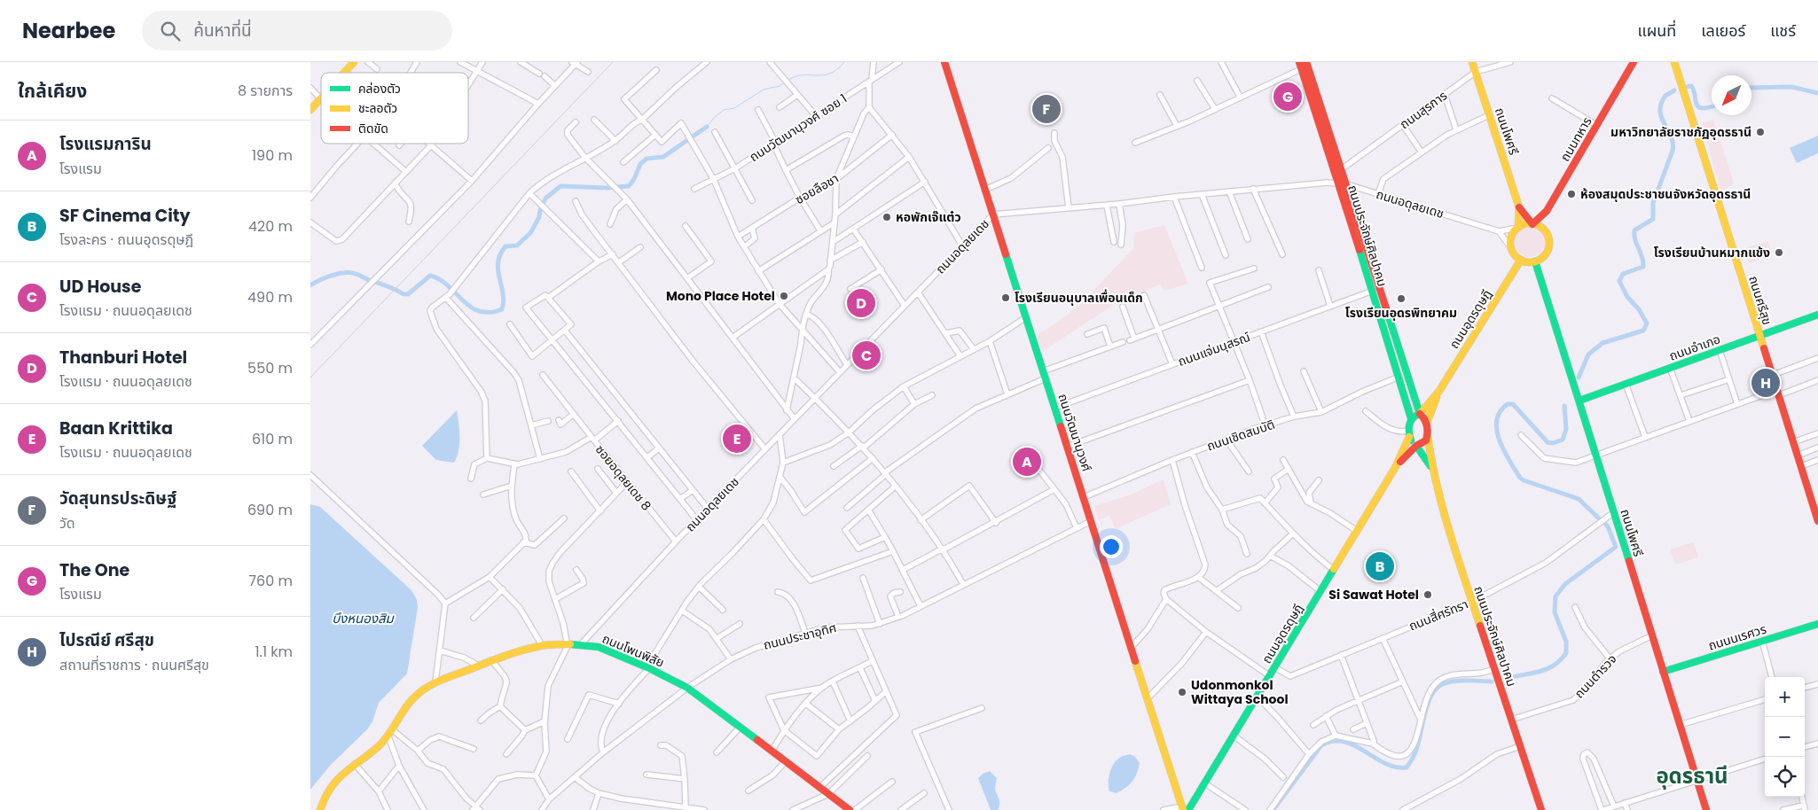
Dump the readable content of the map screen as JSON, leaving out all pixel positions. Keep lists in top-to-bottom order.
{
  "streets": {
    "street": [
      "ถนนสุรการ",
      "ถนนวัฒนานุวงศ์ ซอย 1",
      "ถนนโพศรี",
      "ถนนทหาร",
      "ซอยลือชา",
      "ถนนอดุลยเดช",
      "ถนนประจักษ์ศิลปาคม",
      "ถนนศรีสุข",
      "ถนนอุดรดุษฎี",
      "ถนนอำเภอ",
      "ถนนแจ่มนุสรณ์",
      "ถนนวัฒนานุวงศ์",
      "ถนนเชิดสมบัติ",
      "ซอยอดุลยเดช 8",
      "ถนนสี่ศรัทรา",
      "ถนนประชาอุทิศ",
      "ถนนนเรศวร",
      "ถนนโพนพิสัย",
      "ถนนตำรวจ"
    ]
  },
  "crossings": [
    ["ถนนสุรการ", "ถนนโพศรี"],
    ["ถนนสุรการ", "ถนนประจักษ์ศิลปาคม"],
    ["ถนนโพศรี", "ถนนทหาร"],
    ["ถนนโพศรี", "ถนนอดุลยเดช"],
    ["ถนนโพศรี", "ถนนอุดรดุษฎี"],
    ["ถนนโพศรี", "ถนนอำเภอ"],
    ["ถนนโพศรี", "ถนนสี่ศรัทรา"],
    ["ถนนโพศรี", "ถนนนเรศวร"],
    ["ถนนโพศรี", "ถนนตำรวจ"],
    ["ถนนทหาร", "ถนนอดุลยเดช"],
    ["ถนนทหาร", "ถนนอุดรดุษฎี"],
    ["ถนนอดุลยเดช", "ถนนประจักษ์ศิลปาคม"],
    ["ถนนอดุลยเดช", "ถนนอุดรดุษฎี"],
    ["ถนนอดุลยเดช", "ถนนวัฒนานุวงศ์"],
    ["ถนนอดุลยเดช", "ซอยอดุลยเดช 8"],
    ["ถนนอดุลยเดช", "ถนนโพนพิสัย"],
    ["ถนนประจักษ์ศิลปาคม", "ถนนอุดรดุษฎี"],
    ["ถนนประจักษ์ศิลปาคม", "ถนนแจ่มนุสรณ์"],
    ["ถนนประจักษ์ศิลปาคม", "ถนนเชิดสมบัติ"],
    ["ถนนประจักษ์ศิลปาคม", "ถนนสี่ศรัทรา"],
    ["ถนนประจักษ์ศิลปาคม", "ถนนตำรวจ"],
    ["ถนนศรีสุข", "ถนนอำเภอ"],
    ["ถนนอุดรดุษฎี", "ถนนวัฒนานุวงศ์"],
    ["ถนนอุดรดุษฎี", "ถนนสี่ศรัทรา"],
    ["ถนนแจ่มนุสรณ์", "ถนนวัฒนานุวงศ์"],
    ["ถนนวัฒนานุวงศ์", "ถนนเชิดสมบัติ"],
    ["ถนนวัฒนานุวงศ์", "ถนนประชาอุทิศ"],
    ["ถนนประชาอุทิศ", "ถนนโพนพิสัย"]
  ],
  "districts": ["อุดรธานี"],
  "water": ["บึงหนองสิม"],
  "places": [
    "มหาวิทยาลัยราชภัฏอุดรธานี",
    "ห้องสมุดประชาชนจังหวัดอุดรธานี",
    "หอพักเจ๊แต๋ว",
    "โรงเรียนบ้านหมากแข้ง",
    "Mono Place Hotel",
    "โรงเรียนอนุบาลเพื่อนเด็ก",
    "โรงเรียนอุดรพิทยาคม",
    "Si Sawat Hotel",
    "Udonmonkol Wittaya School"
  ],
  "legend": ["คล่องตัว", "ชะลอตัว", "ติดขัด"],
  "north": "bottom left",
  "page": {
    "header": "Nearbee",
    "search": "ค้นหาที่นี่",
    "nav": ["แผนที่", "เลเยอร์", "แชร์"],
    "heading": ["ใกล้เคียง", "8 รายการ"],
    "pins": [
      "G",
      "F",
      "D",
      "C",
      "H",
      "E",
      "A",
      "B"
    ],
    "list": [
      {
        "mark": "A",
        "name": "โรงแรมการิน",
        "note": "โรงแรม",
        "value": "190 m"
      },
      {
        "mark": "B",
        "name": "SF Cinema City",
        "note": "โรงละคร · ถนนอุดรดุษฎี",
        "value": "420 m"
      },
      {
        "mark": "C",
        "name": "UD House",
        "note": "โรงแรม · ถนนอดุลยเดช",
        "value": "490 m"
      },
      {
        "mark": "D",
        "name": "Thanburi Hotel",
        "note": "โรงแรม · ถนนอดุลยเดช",
        "value": "550 m"
      },
      {
        "mark": "E",
        "name": "Baan Krittika",
        "note": "โรงแรม · ถนนอดุลยเดช",
        "value": "610 m"
      },
      {
        "mark": "F",
        "name": "วัดสุนทรประดิษฐ์",
        "note": "วัด",
        "value": "690 m"
      },
      {
        "mark": "G",
        "name": "The One",
        "note": "โรงแรม",
        "value": "760 m"
      },
      {
        "mark": "H",
        "name": "ไปรณีย์ ศรีสุข",
        "note": "สถานที่ราชการ · ถนนศรีสุข",
        "value": "1.1 km"
      }
    ],
    "map_buttons": ["+", "−"]
  }
}
